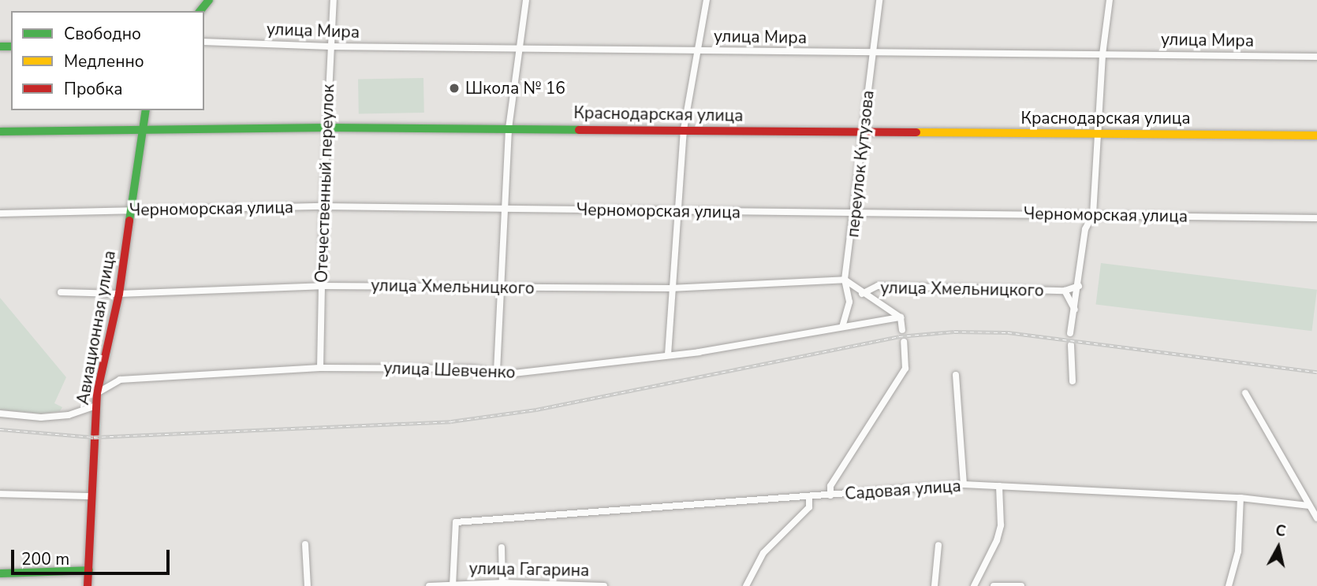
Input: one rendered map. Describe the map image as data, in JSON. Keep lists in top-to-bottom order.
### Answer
{
  "streets": {
    "street": [
      "улица Мира",
      "Краснодарская улица",
      "переулок Кутузова",
      "Отечественный переулок",
      "Черноморская улица",
      "улица Хмельницкого",
      "Авиационная улица",
      "улица Шевченко",
      "Садовая улица",
      "улица Гагарина"
    ]
  },
  "crossings": [
    ["улица Мира", "переулок Кутузова"],
    ["улица Мира", "Отечественный переулок"],
    ["Краснодарская улица", "переулок Кутузова"],
    ["Краснодарская улица", "Отечественный переулок"],
    ["Краснодарская улица", "Авиационная улица"],
    ["переулок Кутузова", "Черноморская улица"],
    ["переулок Кутузова", "улица Хмельницкого"],
    ["переулок Кутузова", "улица Шевченко"],
    ["Отечественный переулок", "Черноморская улица"],
    ["Отечественный переулок", "улица Хмельницкого"],
    ["Отечественный переулок", "улица Шевченко"],
    ["Черноморская улица", "Авиационная улица"],
    ["улица Хмельницкого", "Авиационная улица"],
    ["Авиационная улица", "улица Шевченко"],
    ["Садовая улица", "улица Гагарина"]
  ],
  "places": ["Школа № 16"],
  "legend": ["Свободно", "Медленно", "Пробка"],
  "scale_bar": "200 m",
  "north": "top"
}
